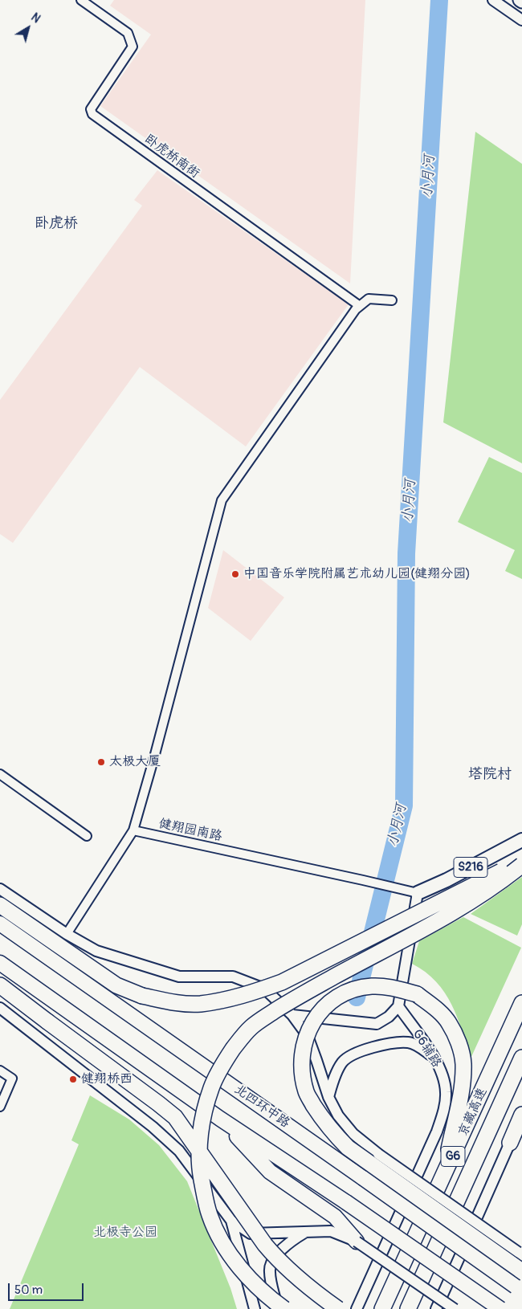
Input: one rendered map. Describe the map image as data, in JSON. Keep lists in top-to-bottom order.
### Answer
{
  "streets": {
    "highway": ["北四环中路", "京藏高速", "G6"],
    "main road": ["S216"],
    "street": ["卧虎桥南街", "健翔园南路", "G6辅路"]
  },
  "crossings": [
    ["健翔园南路", "S216"]
  ],
  "districts": ["卧虎桥", "塔院村"],
  "water": ["小月河"],
  "parks": ["北极寺公园"],
  "places": ["中国音乐学院附属艺术幼儿园(健翔分园)", "太极大厦", "健翔桥西"],
  "scale_bar": "50 m",
  "north": "top right"
}
